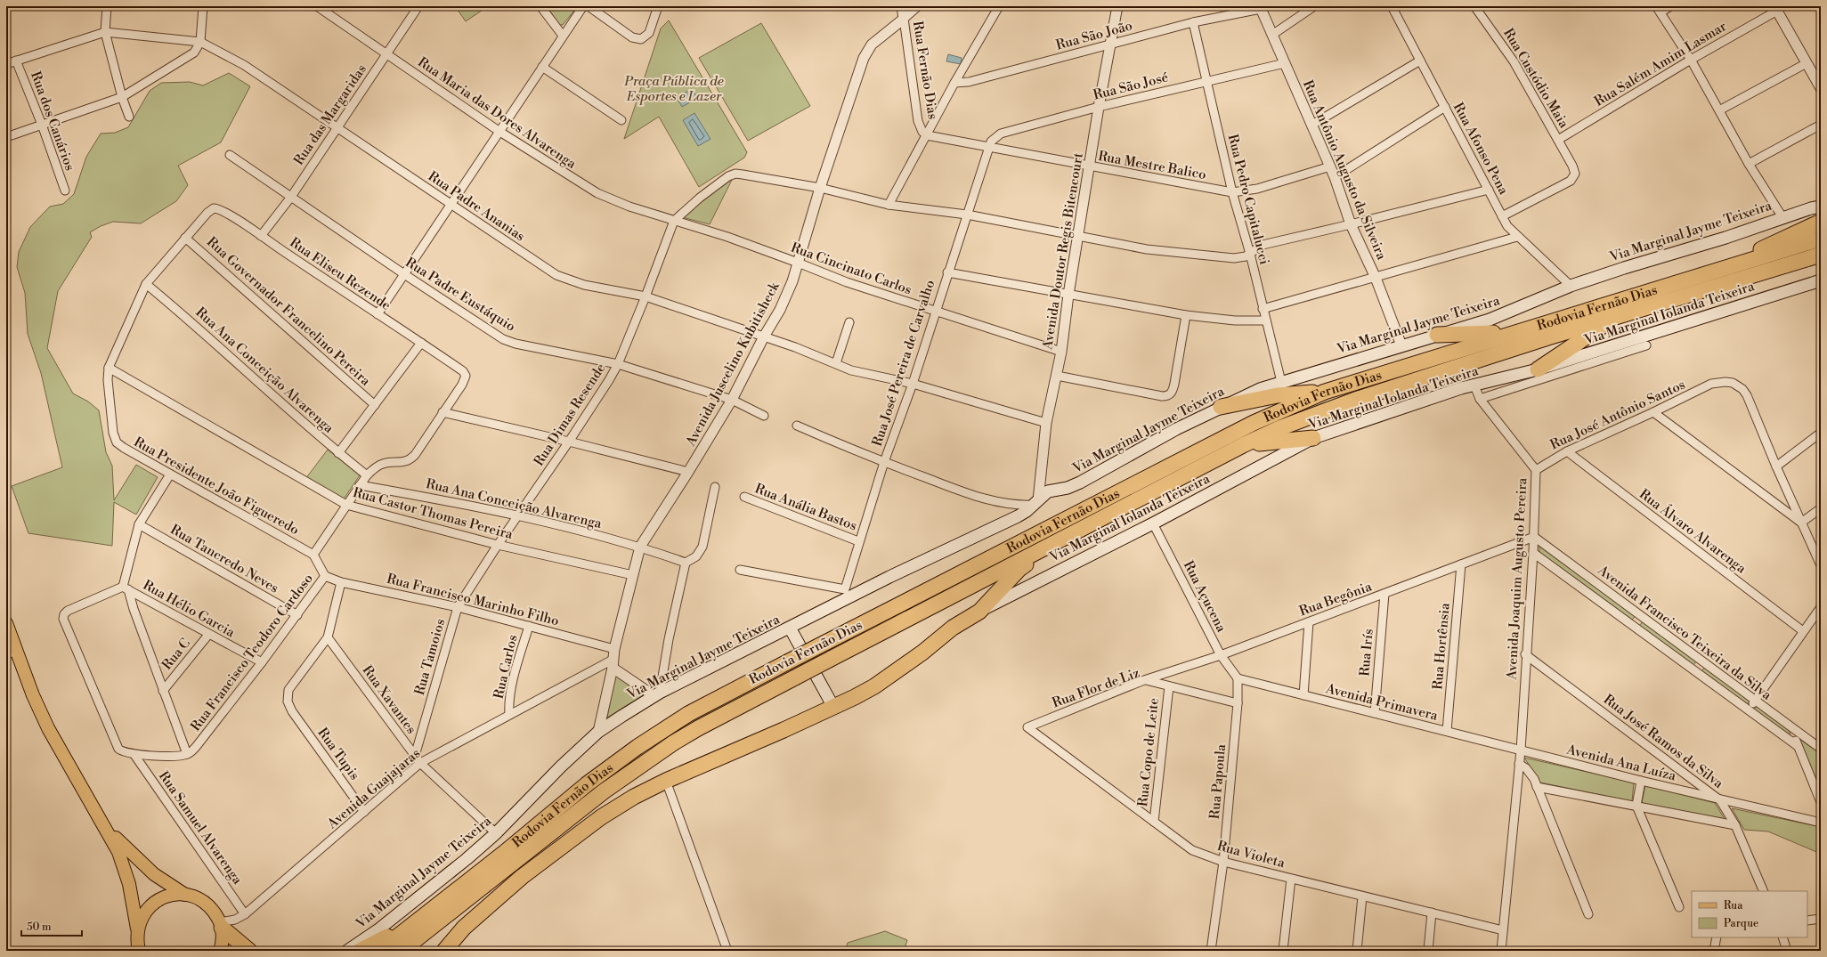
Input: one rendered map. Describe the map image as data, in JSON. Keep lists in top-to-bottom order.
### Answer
{
  "streets": {
    "highway": ["Rodovia Fernão Dias"],
    "main road": ["Via Marginal Jayme Teixeira", "Via Marginal Iolanda Teixeira"],
    "street": [
      "Rua São João",
      "Rua Salém Amim Lasmar",
      "Rua Fernão Dias",
      "Rua Custódio Maia",
      "Rua São José",
      "Rua Maria das Dores Alvarenga",
      "Rua das Margaridas",
      "Rua dos Canários",
      "Rua Afonso Pena",
      "Rua Mestre Balico",
      "Rua Antônio Augusto da Silveira",
      "Rua Pedro Capitalucci",
      "Rua Padre Ananias",
      "Avenida Doutor Regis Bitencourt",
      "Rua Cincinato Carlos",
      "Rua Eliseu Rezende",
      "Rua Padre Eustáquio",
      "Rua Governador Francelino Pereira",
      "Rua José Pereira de Carvalho",
      "Avenida Juscelino Kubitisheck",
      "Rua Ana Conceição Alvarenga",
      "Rua Dimas Resende",
      "Rua José Antônio Santos",
      "Rua Presidente João Figueredo",
      "Rua Anália Bastos",
      "Rua Castor Thomas Pereira",
      "Rua Álvaro Alvarenga",
      "Rua Tancredo Neves",
      "Avenida Joaquim Augusto Pereira",
      "Rua Açucena",
      "Rua Begônia",
      "Rua Francisco Marinho Filho",
      "Rua Hélio Garcia",
      "Avenida Francisco Teixeira da Silva",
      "Rua Hortênsia",
      "Rua Francisco Teodoro Cardoso",
      "Rua Irís",
      "Rua C",
      "Rua Tamoios",
      "Rua Carlos",
      "Rua Flor de Liz",
      "Rua Xavantes",
      "Avenida Primavera",
      "Rua José Ramos da Silva",
      "Rua Copo de Leite",
      "Rua Tupis",
      "Avenida Ana Luíza",
      "Rua Papoula",
      "Avenida Guajajaras",
      "Rua Samuel Alvarenga",
      "Rua Violeta"
    ]
  },
  "crossings": [
    ["Rua São João", "Rua Antônio Augusto da Silveira"],
    ["Rua São João", "Rua Pedro Capitalucci"],
    ["Rua São João", "Avenida Doutor Regis Bitencourt"],
    ["Rua Salém Amim Lasmar", "Rua Custódio Maia"],
    ["Rua Fernão Dias", "Rua Mestre Balico"],
    ["Rua Fernão Dias", "Avenida Juscelino Kubitisheck"],
    ["Rua Custódio Maia", "Rua Afonso Pena"],
    ["Rua São José", "Rua Mestre Balico"],
    ["Rua São José", "Rua Antônio Augusto da Silveira"],
    ["Rua São José", "Rua Pedro Capitalucci"],
    ["Rua São José", "Avenida Doutor Regis Bitencourt"],
    ["Rua São José", "Rua José Pereira de Carvalho"],
    ["Rua Maria das Dores Alvarenga", "Rua das Margaridas"],
    ["Rua Maria das Dores Alvarenga", "Rua Cincinato Carlos"],
    ["Rua Maria das Dores Alvarenga", "Rua Dimas Resende"],
    ["Rua das Margaridas", "Rua Padre Ananias"],
    ["Rua das Margaridas", "Rua Eliseu Rezende"],
    ["Rua das Margaridas", "Rua Padre Eustáquio"],
    ["Rua Afonso Pena", "Via Marginal Jayme Teixeira"],
    ["Rua Mestre Balico", "Rua Antônio Augusto da Silveira"],
    ["Rua Mestre Balico", "Rua Pedro Capitalucci"],
    ["Rua Mestre Balico", "Avenida Doutor Regis Bitencourt"],
    ["Rua Mestre Balico", "Rua José Pereira de Carvalho"],
    ["Rua Antônio Augusto da Silveira", "Via Marginal Jayme Teixeira"],
    ["Rua Pedro Capitalucci", "Via Marginal Jayme Teixeira"],
    ["Rua Padre Ananias", "Avenida Doutor Regis Bitencourt"],
    ["Rua Padre Ananias", "Rua José Pereira de Carvalho"],
    ["Rua Padre Ananias", "Avenida Juscelino Kubitisheck"],
    ["Rua Padre Ananias", "Rua Dimas Resende"],
    ["Via Marginal Jayme Teixeira", "Avenida Doutor Regis Bitencourt"],
    ["Via Marginal Jayme Teixeira", "Avenida Juscelino Kubitisheck"],
    ["Via Marginal Jayme Teixeira", "Rua Xavantes"],
    ["Avenida Doutor Regis Bitencourt", "Rua Cincinato Carlos"],
    ["Rua Cincinato Carlos", "Rua José Pereira de Carvalho"],
    ["Rua Cincinato Carlos", "Avenida Juscelino Kubitisheck"],
    ["Rua Cincinato Carlos", "Rua Dimas Resende"],
    ["Rua Eliseu Rezende", "Rua Governador Francelino Pereira"],
    ["Rua Eliseu Rezende", "Rua Francisco Teodoro Cardoso"],
    ["Rua Padre Eustáquio", "Avenida Juscelino Kubitisheck"],
    ["Rua Padre Eustáquio", "Rua Dimas Resende"],
    ["Via Marginal Iolanda Teixeira", "Avenida Joaquim Augusto Pereira"],
    ["Via Marginal Iolanda Teixeira", "Rua Açucena"],
    ["Rua José Pereira de Carvalho", "Rua Anália Bastos"],
    ["Avenida Juscelino Kubitisheck", "Rua Ana Conceição Alvarenga"],
    ["Avenida Juscelino Kubitisheck", "Rua Castor Thomas Pereira"],
    ["Avenida Juscelino Kubitisheck", "Rua Francisco Marinho Filho"],
    ["Avenida Juscelino Kubitisheck", "Avenida Guajajaras"],
    ["Rua Ana Conceição Alvarenga", "Rua Dimas Resende"],
    ["Rua Ana Conceição Alvarenga", "Rua Francisco Teodoro Cardoso"],
    ["Rua Dimas Resende", "Rua Castor Thomas Pereira"],
    ["Rua Dimas Resende", "Rua Francisco Marinho Filho"],
    ["Rua Dimas Resende", "Rua Tamoios"],
    ["Rua José Antônio Santos", "Rua Álvaro Alvarenga"],
    ["Rua José Antônio Santos", "Avenida Joaquim Augusto Pereira"],
    ["Rua Presidente João Figueredo", "Rua Castor Thomas Pereira"],
    ["Rua Presidente João Figueredo", "Rua Francisco Teodoro Cardoso"],
    ["Rua Castor Thomas Pereira", "Rua Francisco Teodoro Cardoso"],
    ["Rua Tancredo Neves", "Rua Francisco Teodoro Cardoso"],
    ["Avenida Joaquim Augusto Pereira", "Rua Begônia"],
    ["Avenida Joaquim Augusto Pereira", "Avenida Francisco Teixeira da Silva"],
    ["Avenida Joaquim Augusto Pereira", "Avenida Primavera"],
    ["Avenida Joaquim Augusto Pereira", "Rua José Ramos da Silva"],
    ["Avenida Joaquim Augusto Pereira", "Avenida Ana Luíza"],
    ["Avenida Joaquim Augusto Pereira", "Rua Violeta"],
    ["Rua Açucena", "Rua Begônia"],
    ["Rua Açucena", "Avenida Primavera"],
    ["Rua Açucena", "Rua Papoula"],
    ["Rua Begônia", "Avenida Francisco Teixeira da Silva"],
    ["Rua Begônia", "Rua Hortênsia"],
    ["Rua Begônia", "Rua Irís"],
    ["Rua Begônia", "Rua Flor de Liz"],
    ["Rua Francisco Marinho Filho", "Rua Francisco Teodoro Cardoso"],
    ["Rua Francisco Marinho Filho", "Rua Tamoios"],
    ["Rua Francisco Marinho Filho", "Rua Carlos"],
    ["Rua Hélio Garcia", "Rua Francisco Teodoro Cardoso"],
    ["Rua Hélio Garcia", "Rua C"],
    ["Rua Hortênsia", "Avenida Primavera"],
    ["Rua Irís", "Avenida Primavera"],
    ["Rua Tamoios", "Rua Xavantes"],
    ["Rua Carlos", "Avenida Guajajaras"],
    ["Rua Flor de Liz", "Rua Copo de Leite"],
    ["Rua Flor de Liz", "Rua Papoula"],
    ["Rua Flor de Liz", "Rua Violeta"],
    ["Rua Xavantes", "Rua Tupis"],
    ["Rua Xavantes", "Avenida Guajajaras"],
    ["Avenida Primavera", "Avenida Ana Luíza"],
    ["Avenida Primavera", "Rua Papoula"],
    ["Rua José Ramos da Silva", "Avenida Ana Luíza"],
    ["Rua Copo de Leite", "Rua Violeta"],
    ["Rua Tupis", "Avenida Guajajaras"],
    ["Rua Papoula", "Rua Violeta"],
    ["Avenida Guajajaras", "Rua Samuel Alvarenga"]
  ],
  "parks": ["Praça Pública de Esportes e Lazer"],
  "legend": ["Rua", "Parque"],
  "scale_bar": "50 m"
}
